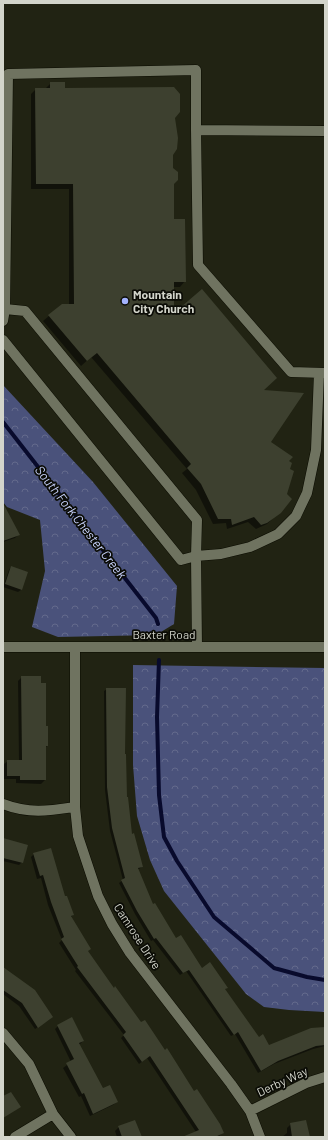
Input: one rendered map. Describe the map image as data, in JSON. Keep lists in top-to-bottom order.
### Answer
{
  "streets": {
    "street": ["Baxter Road", "Camrose Drive", "Derby Way"]
  },
  "crossings": [
    ["Baxter Road", "Camrose Drive"],
    ["Camrose Drive", "Derby Way"]
  ],
  "water": ["South Fork Chester Creek"],
  "places": ["Mountain City Church"]
}
